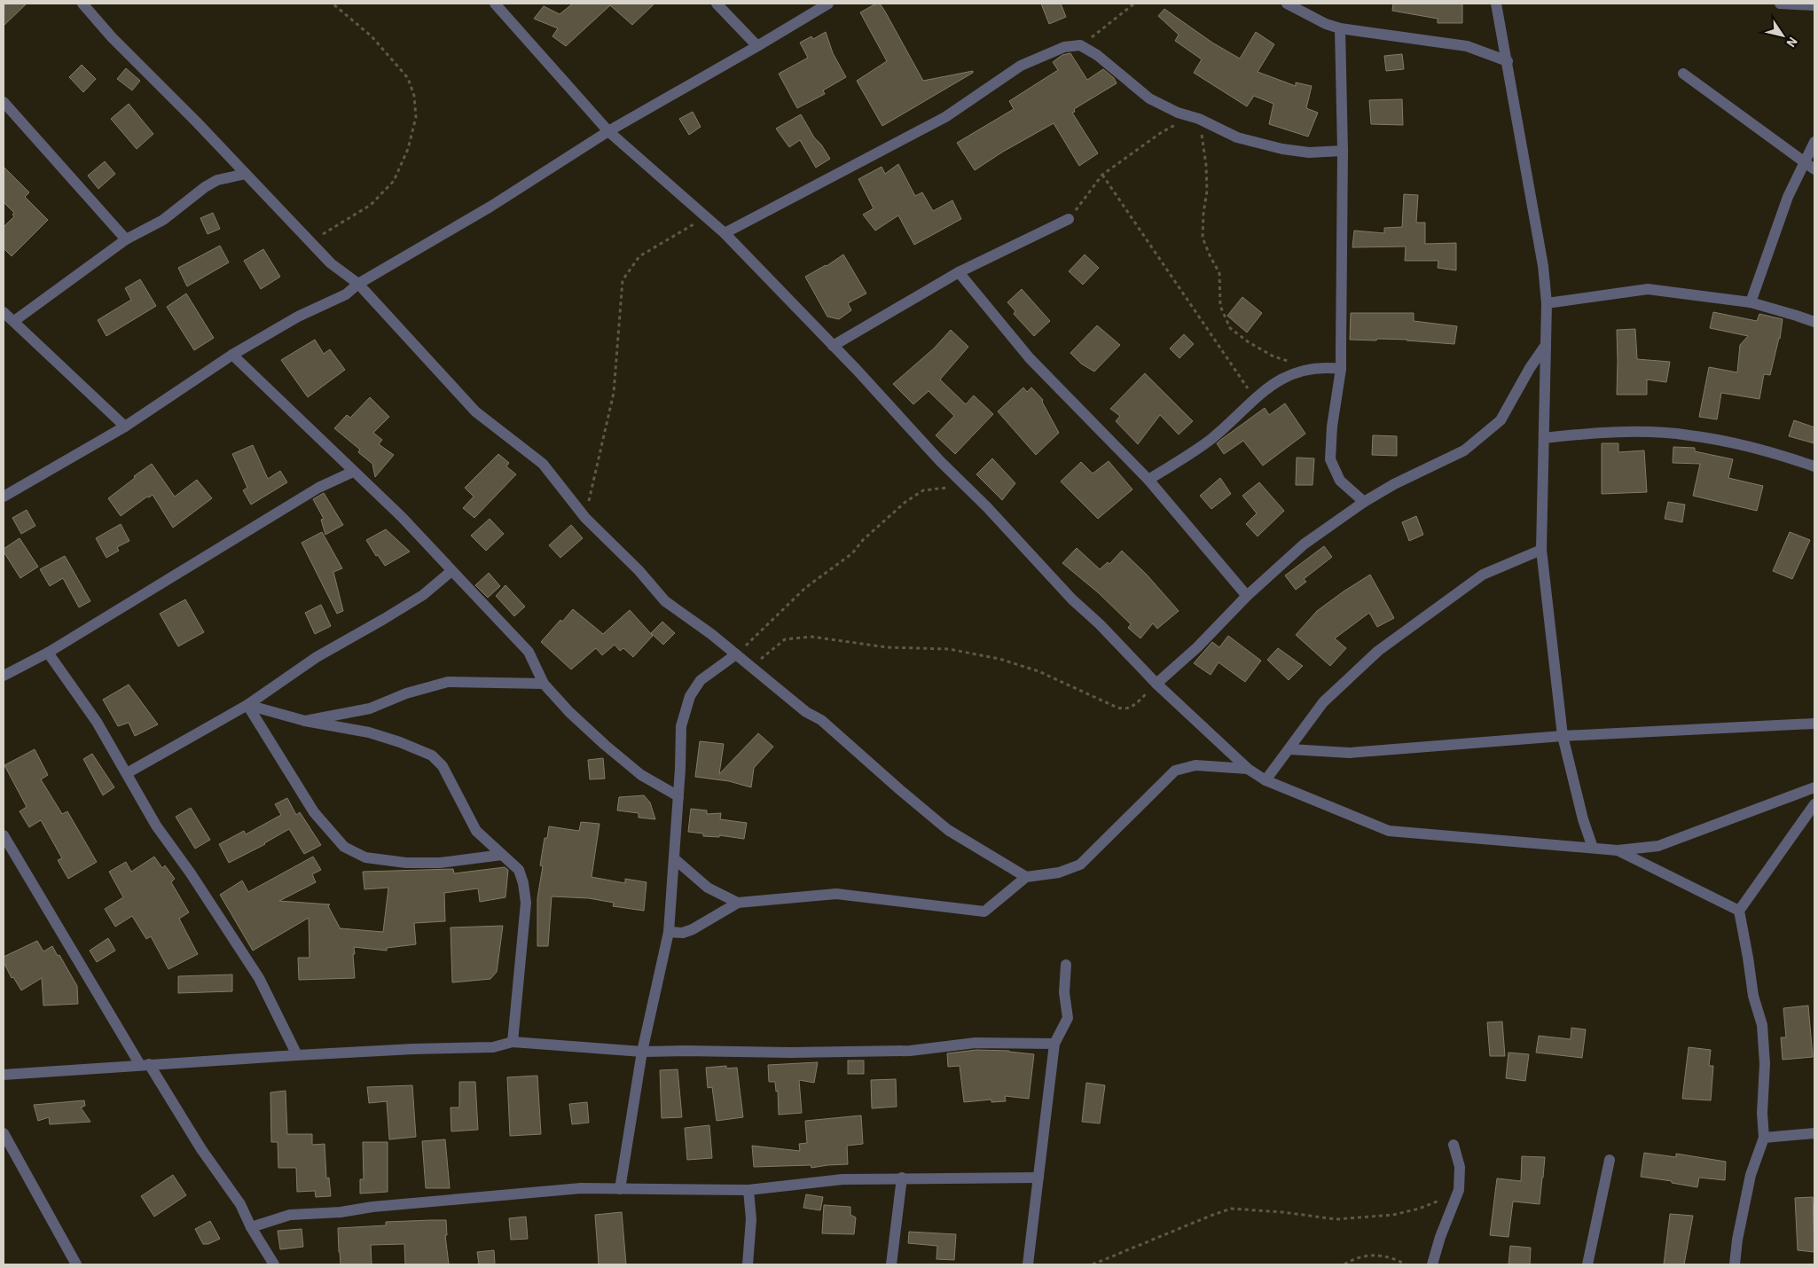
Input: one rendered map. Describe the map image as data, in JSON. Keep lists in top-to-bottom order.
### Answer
{
  "north": "bottom right"
}
